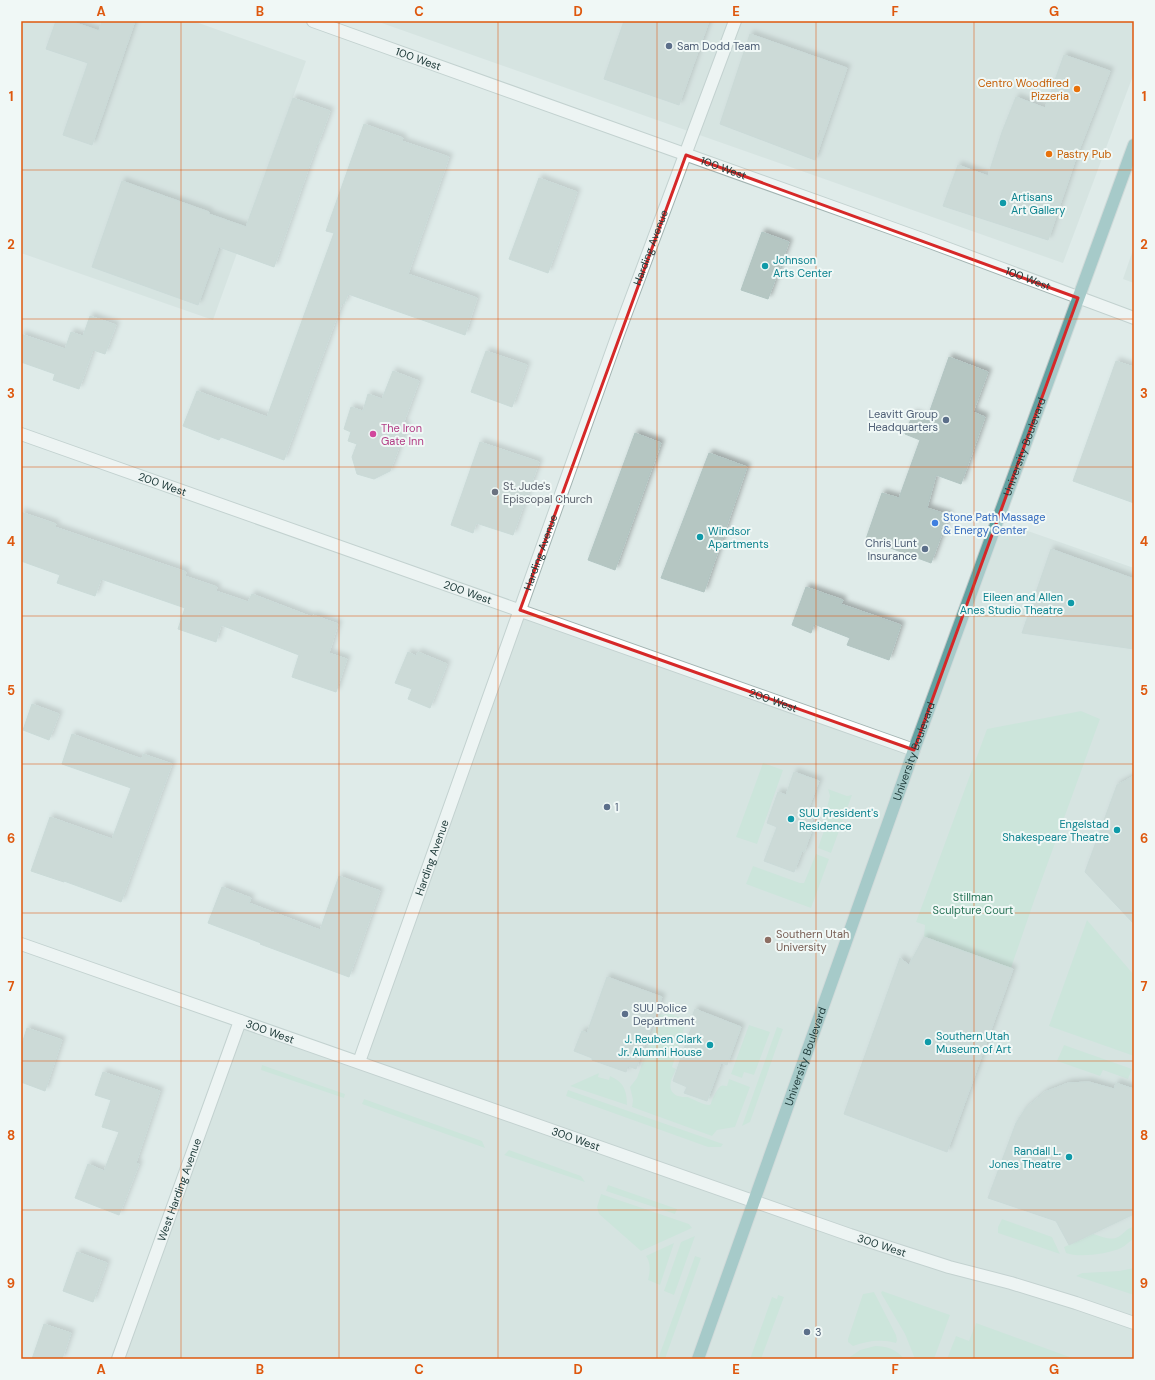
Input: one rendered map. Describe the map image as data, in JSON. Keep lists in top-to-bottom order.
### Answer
{
  "streets": {
    "main road": ["University Boulevard"],
    "street": [
      "100 West",
      "Harding Avenue",
      "200 West",
      "300 West",
      "West Harding Avenue"
    ]
  },
  "crossings": [
    ["100 West", "Harding Avenue"],
    ["100 West", "University Boulevard"],
    ["Harding Avenue", "200 West"],
    ["Harding Avenue", "300 West"],
    ["University Boulevard", "200 West"],
    ["University Boulevard", "300 West"],
    ["300 West", "West Harding Avenue"]
  ],
  "parks": ["Stillman Sculpture Court"],
  "places": [
    "Sam Dodd Team",
    "Centro Woodfired Pizzeria",
    "Pastry Pub",
    "Artisans Art Gallery",
    "Johnson Arts Center",
    "Leavitt Group Headquarters",
    "The Iron Gate Inn",
    "St. Jude's Episcopal Church",
    "Stone Path Massage & Energy Center",
    "Windsor Apartments",
    "Chris Lunt Insurance",
    "Eileen and Allen Anes Studio Theatre",
    "1",
    "SUU President's Residence",
    "Engelstad Shakespeare Theatre",
    "Southern Utah University",
    "SUU Police Department",
    "Southern Utah Museum of Art",
    "J. Reuben Clark Jr. Alumni House",
    "Randall L. Jones Theatre",
    "3"
  ],
  "grid": {
    "columns": [
      "A",
      "B",
      "C",
      "D",
      "E",
      "F",
      "G"
    ],
    "rows": [
      "1",
      "2",
      "3",
      "4",
      "5",
      "6",
      "7",
      "8",
      "9"
    ]
  }
}
